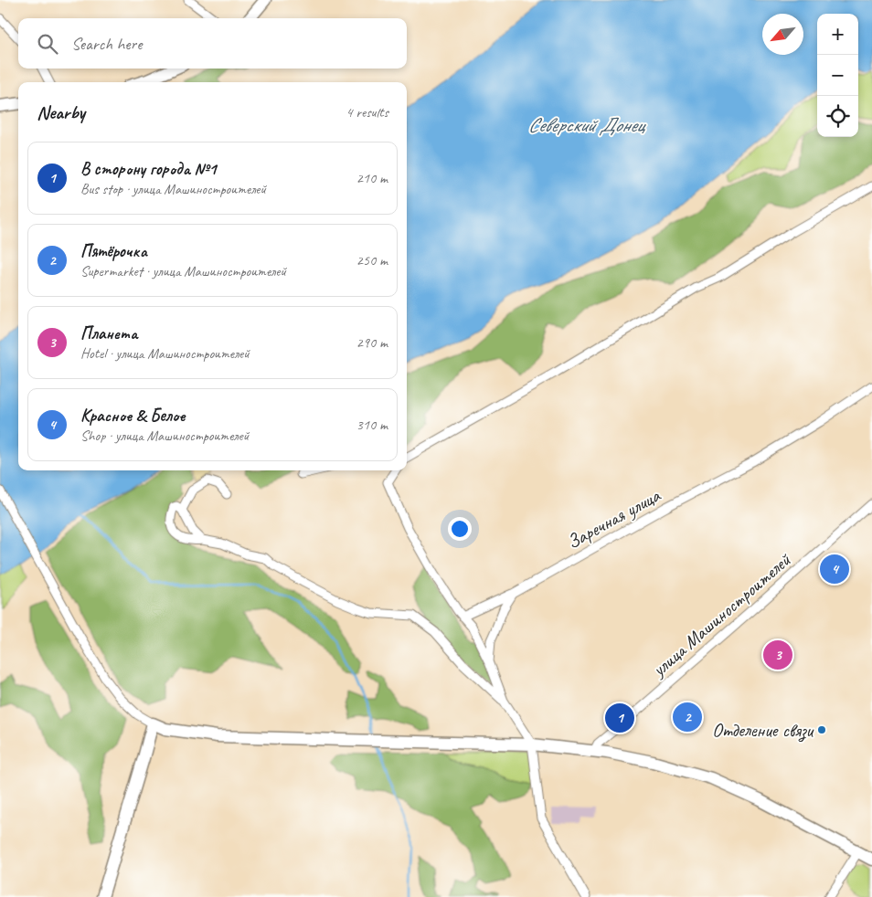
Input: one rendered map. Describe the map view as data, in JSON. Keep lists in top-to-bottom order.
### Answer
{
  "streets": {
    "street": ["Заречная улица", "улица Машиностроителей"]
  },
  "water": ["Северский Донец"],
  "places": ["Отделение связи"],
  "north": "bottom left",
  "page": {
    "map_buttons": ["+", "−"],
    "search": "Search here",
    "heading": ["Nearby", "4 results"],
    "list": [
      {
        "mark": "1",
        "name": "В сторону города №1",
        "note": "Bus stop · улица Машиностроителей",
        "value": "210 m"
      },
      {
        "mark": "2",
        "name": "Пятёрочка",
        "note": "Supermarket · улица Машиностроителей",
        "value": "250 m"
      },
      {
        "mark": "3",
        "name": "Планета",
        "note": "Hotel · улица Машиностроителей",
        "value": "290 m"
      },
      {
        "mark": "4",
        "name": "Красное & Белое",
        "note": "Shop · улица Машиностроителей",
        "value": "310 m"
      }
    ],
    "pins": [
      "4",
      "3",
      "2",
      "1"
    ]
  }
}
